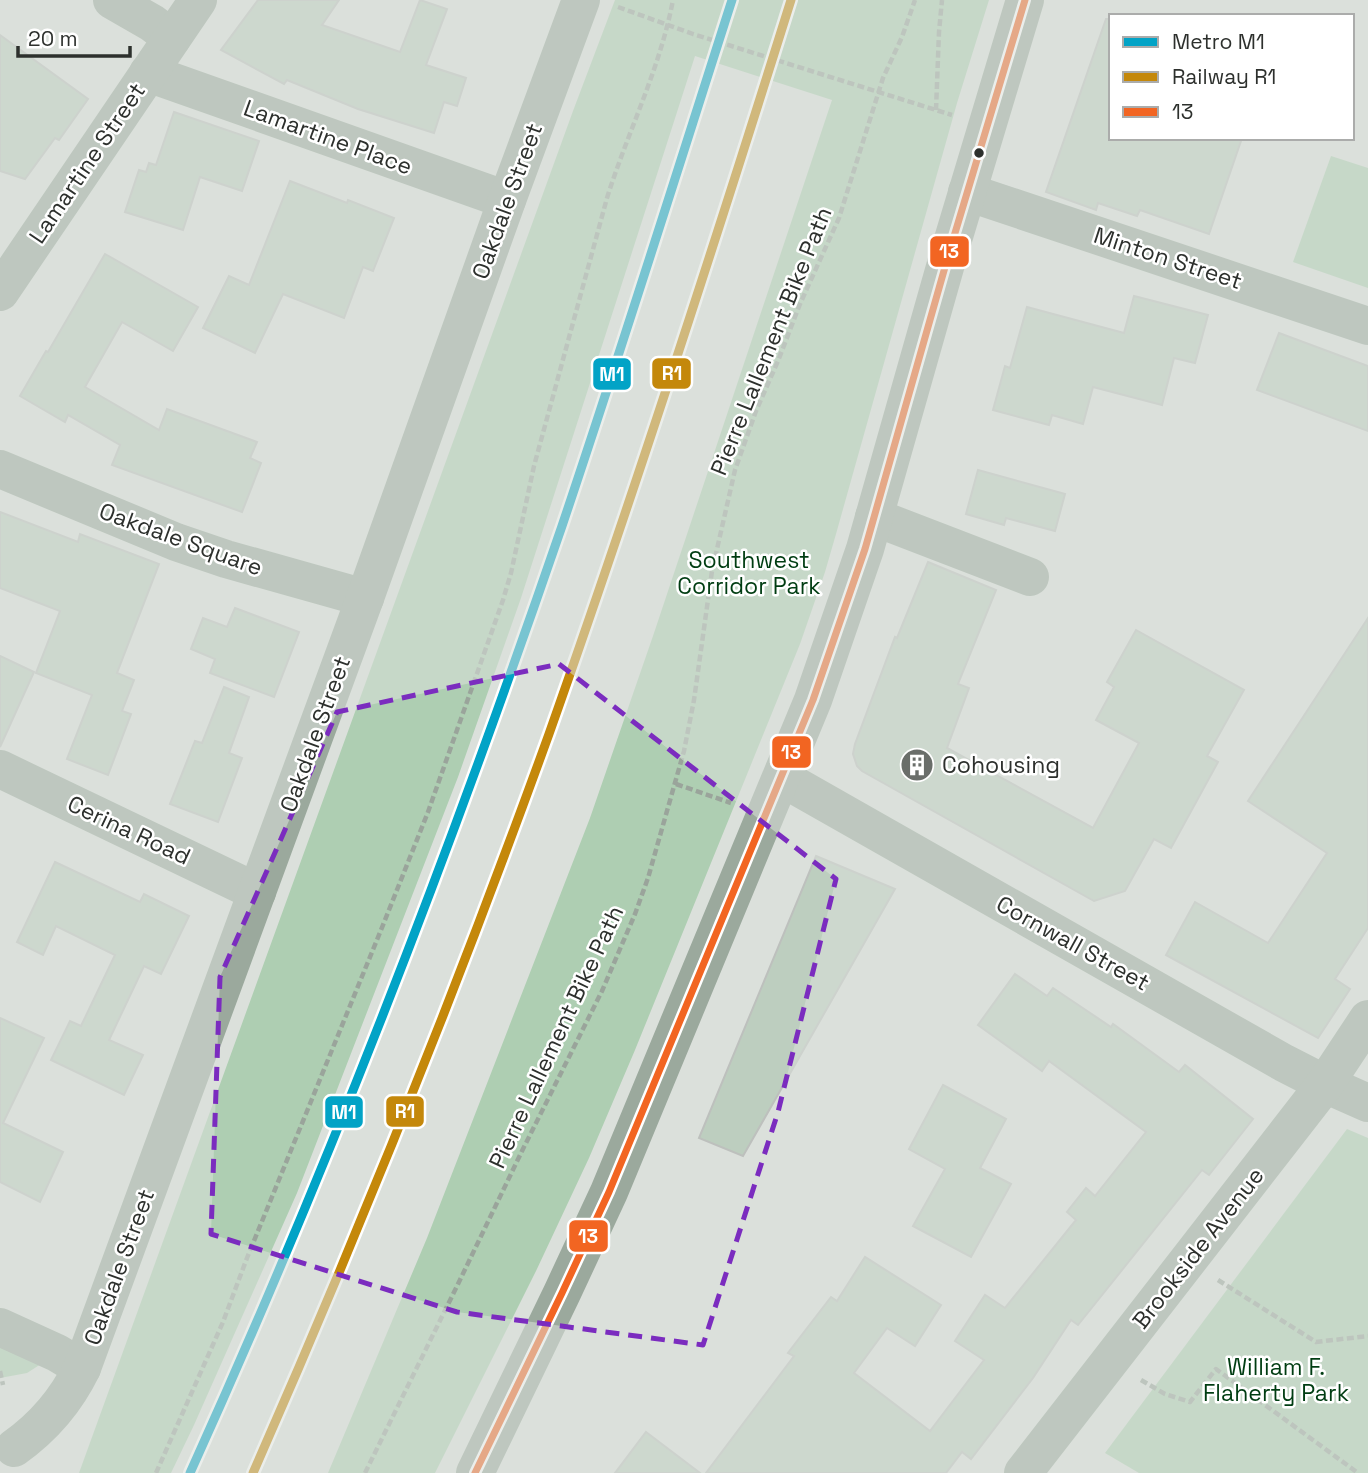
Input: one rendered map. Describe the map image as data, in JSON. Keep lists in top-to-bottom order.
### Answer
{
  "streets": {
    "street": [
      "Lamartine Place",
      "Lamartine Street",
      "Oakdale Street",
      "Minton Street",
      "Oakdale Square",
      "Cerina Road",
      "Cornwall Street",
      "Brookside Avenue"
    ],
    "path": ["Pierre Lallement Bike Path"]
  },
  "crossings": [
    ["Lamartine Place", "Lamartine Street"],
    ["Lamartine Place", "Oakdale Street"],
    ["Oakdale Street", "Oakdale Square"],
    ["Oakdale Street", "Cerina Road"],
    ["Cornwall Street", "Brookside Avenue"]
  ],
  "parks": ["Southwest Corridor Park", "William F. Flaherty Park"],
  "places": {
    "building": ["Cohousing"]
  },
  "lines": ["metro line M1", "rail line R1", "transit line 13"],
  "legend": ["Metro M1", "Railway R1", "13"],
  "scale_bar": "20 m"
}
